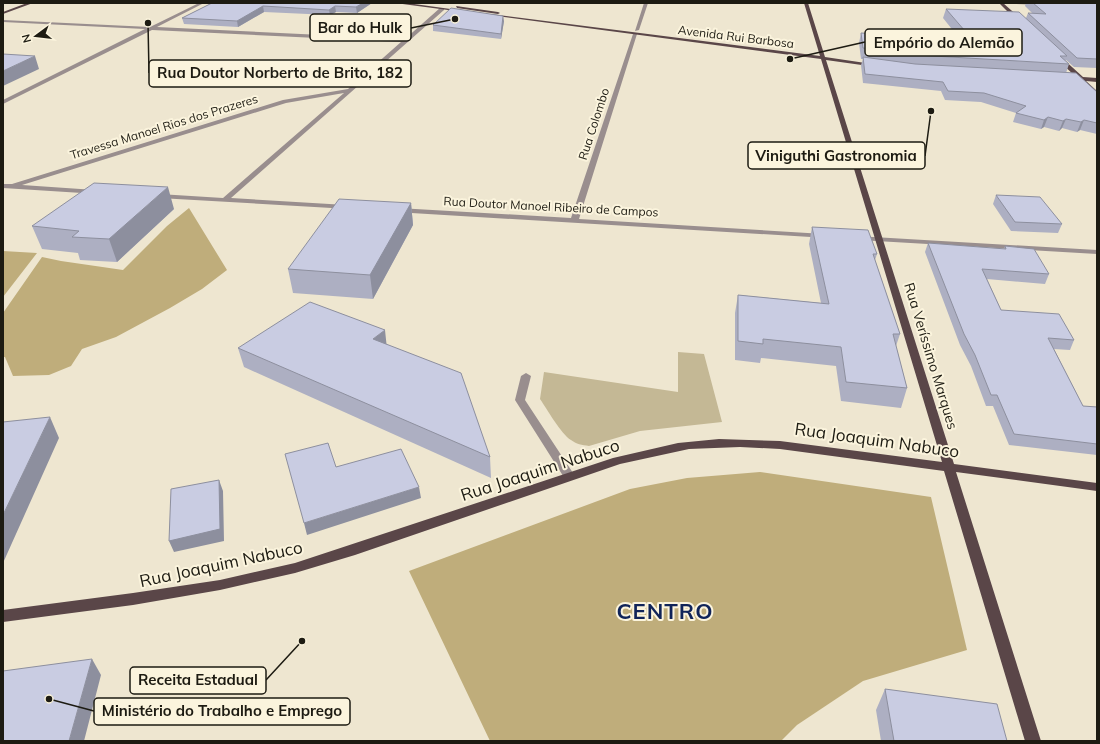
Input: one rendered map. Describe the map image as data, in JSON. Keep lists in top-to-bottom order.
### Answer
{
  "streets": {
    "main road": ["Avenida Rui Barbosa", "Rua Veríssimo Marques", "Rua Joaquim Nabuco"],
    "street": ["Rua Colombo", "Travessa Manoel Rios dos Prazeres", "Rua Doutor Manoel Ribeiro de Campos"]
  },
  "crossings": [
    ["Avenida Rui Barbosa", "Rua Colombo"],
    ["Avenida Rui Barbosa", "Rua Veríssimo Marques"],
    ["Rua Colombo", "Rua Doutor Manoel Ribeiro de Campos"],
    ["Rua Veríssimo Marques", "Rua Joaquim Nabuco"]
  ],
  "districts": ["CENTRO"],
  "places": [
    "Bar do Hulk",
    "Rua Doutor Norberto de Brito, 182",
    "Empório do Alemão",
    "Viniguthi Gastronomia",
    "Receita Estadual",
    "Ministério do Trabalho e Emprego"
  ],
  "north": "left"
}
